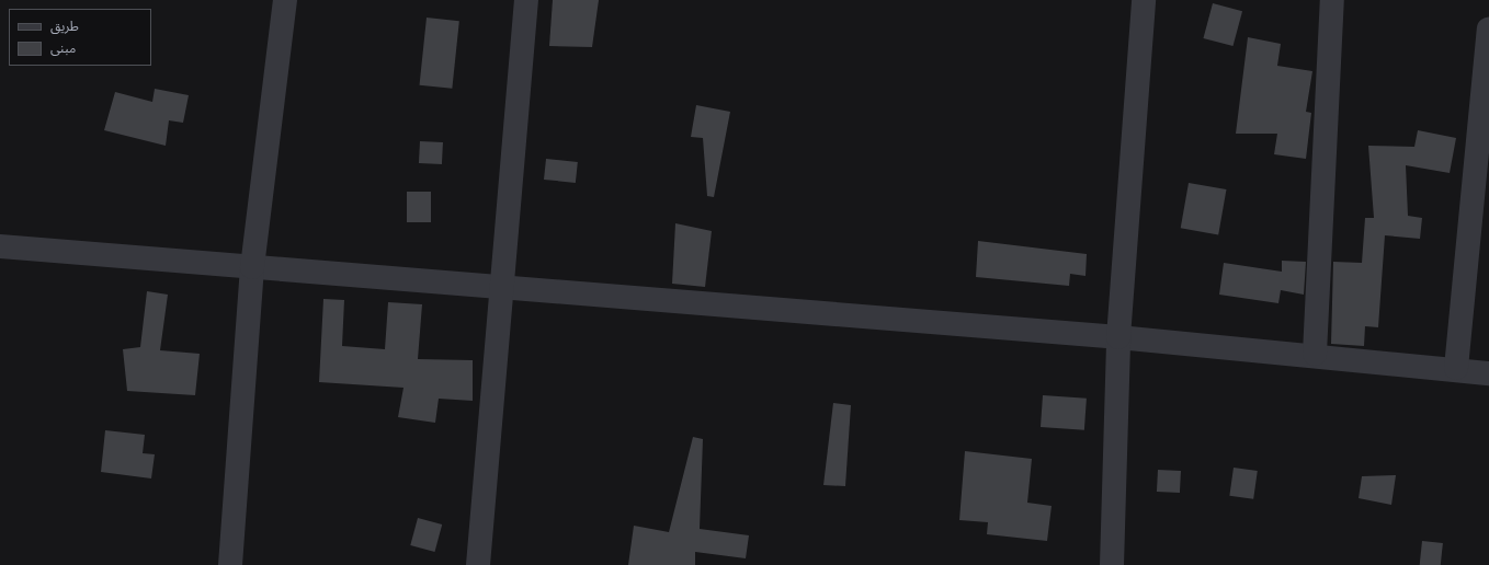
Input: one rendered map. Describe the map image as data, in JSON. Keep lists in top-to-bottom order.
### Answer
{
  "legend": ["طريق", "مبنى"]
}
